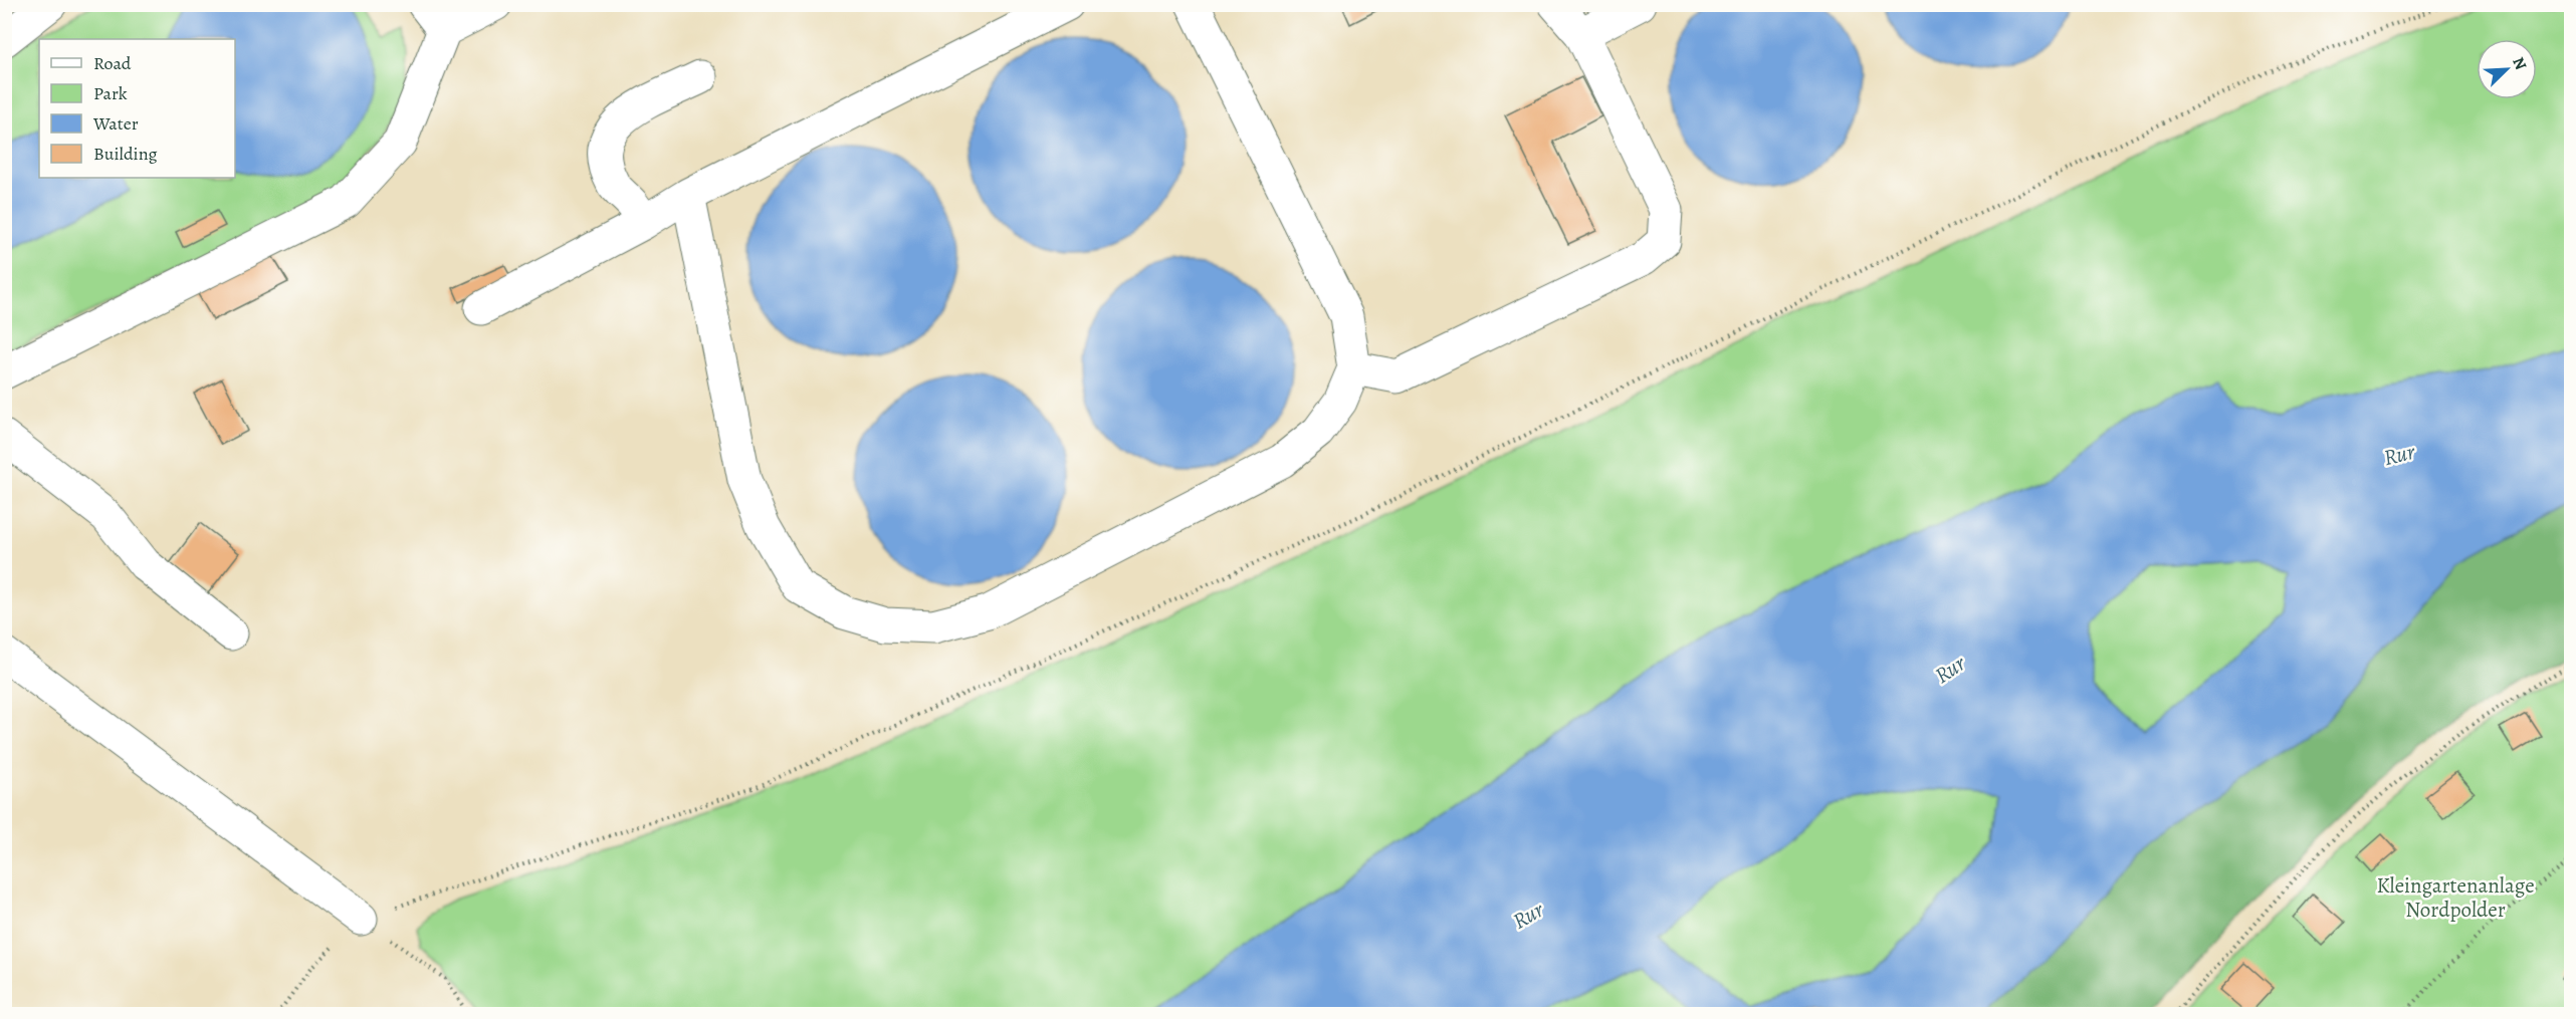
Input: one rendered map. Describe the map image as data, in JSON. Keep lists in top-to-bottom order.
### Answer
{
  "water": ["Rur"],
  "parks": ["Kleingartenanlage Nordpolder"],
  "legend": [
    "Road",
    "Park",
    "Water",
    "Building"
  ],
  "north": "top right"
}
